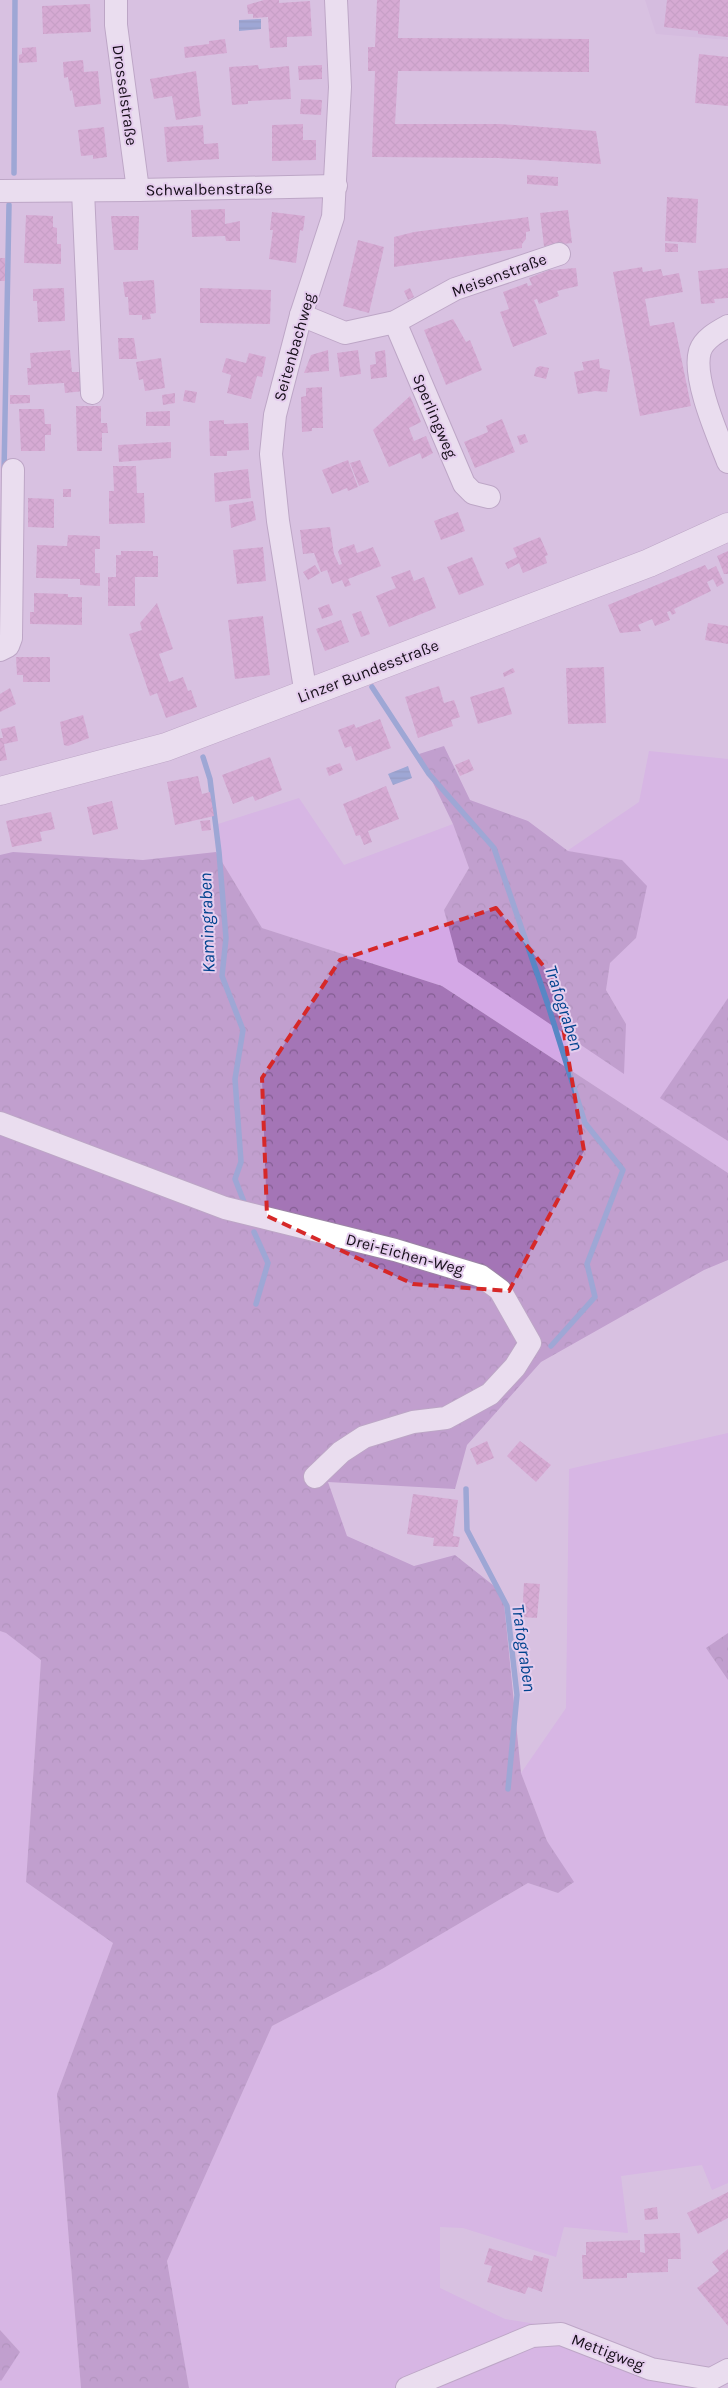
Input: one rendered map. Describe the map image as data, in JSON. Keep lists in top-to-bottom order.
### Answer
{
  "streets": {
    "main road": ["Linzer Bundesstraße"],
    "street": [
      "Drosselstraße",
      "Schwalbenstraße",
      "Meisenstraße",
      "Seitenbachweg",
      "Sperlingweg",
      "Drei-Eichen-Weg",
      "Mettigweg"
    ]
  },
  "crossings": [
    ["Drosselstraße", "Schwalbenstraße"],
    ["Schwalbenstraße", "Seitenbachweg"],
    ["Meisenstraße", "Seitenbachweg"],
    ["Meisenstraße", "Sperlingweg"],
    ["Seitenbachweg", "Linzer Bundesstraße"]
  ],
  "water": ["Kamingraben", "Trafograben"]
}
